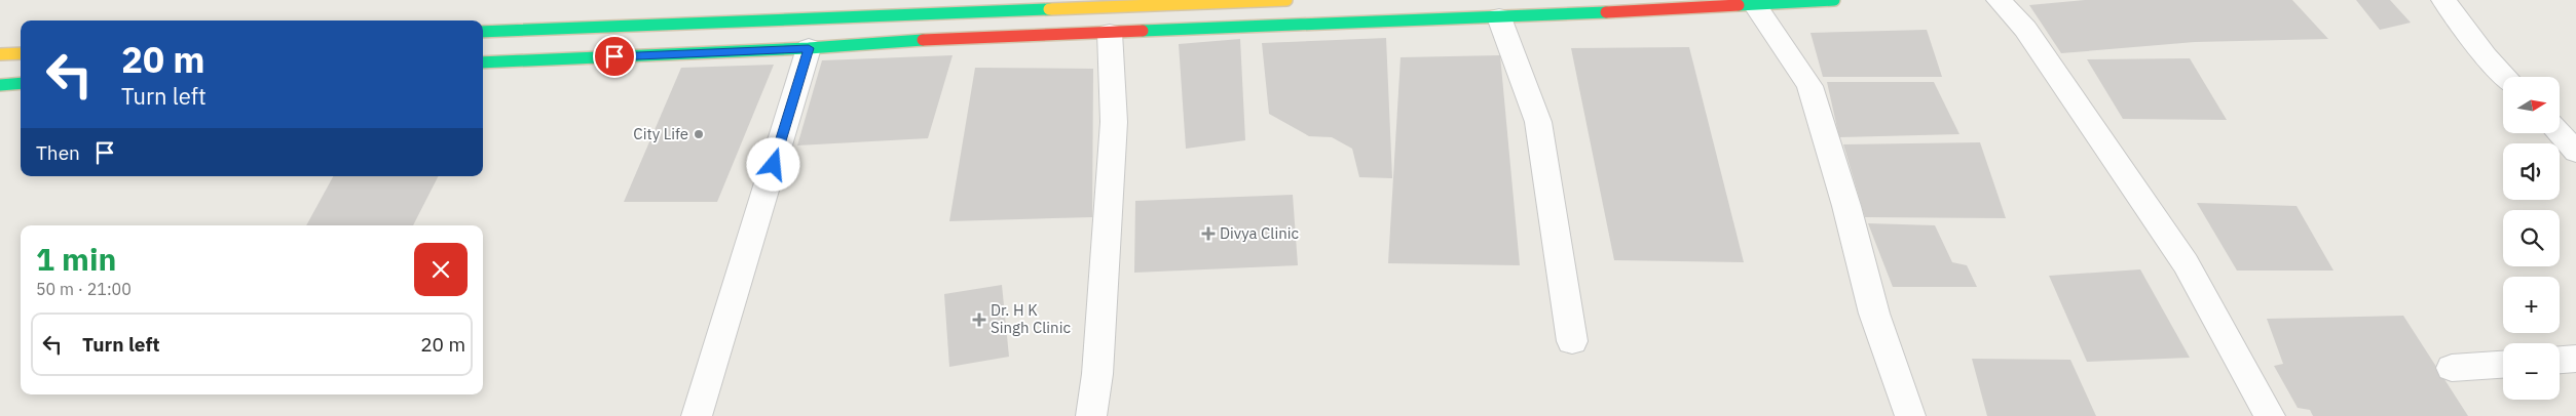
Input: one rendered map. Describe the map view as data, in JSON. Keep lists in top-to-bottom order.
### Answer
{
  "places": {
    "other": ["City Life"],
    "health": ["Divya Clinic", "Dr. H K Singh Clinic"]
  },
  "north": "right",
  "page": {
    "turn": ["20 m", "Turn left"],
    "map_buttons": ["+", "−"],
    "then": "Then",
    "heading": ["1 min", "50 m · 21:00"],
    "list": [
      {
        "name": "Turn left",
        "value": "20 m"
      }
    ]
  }
}
